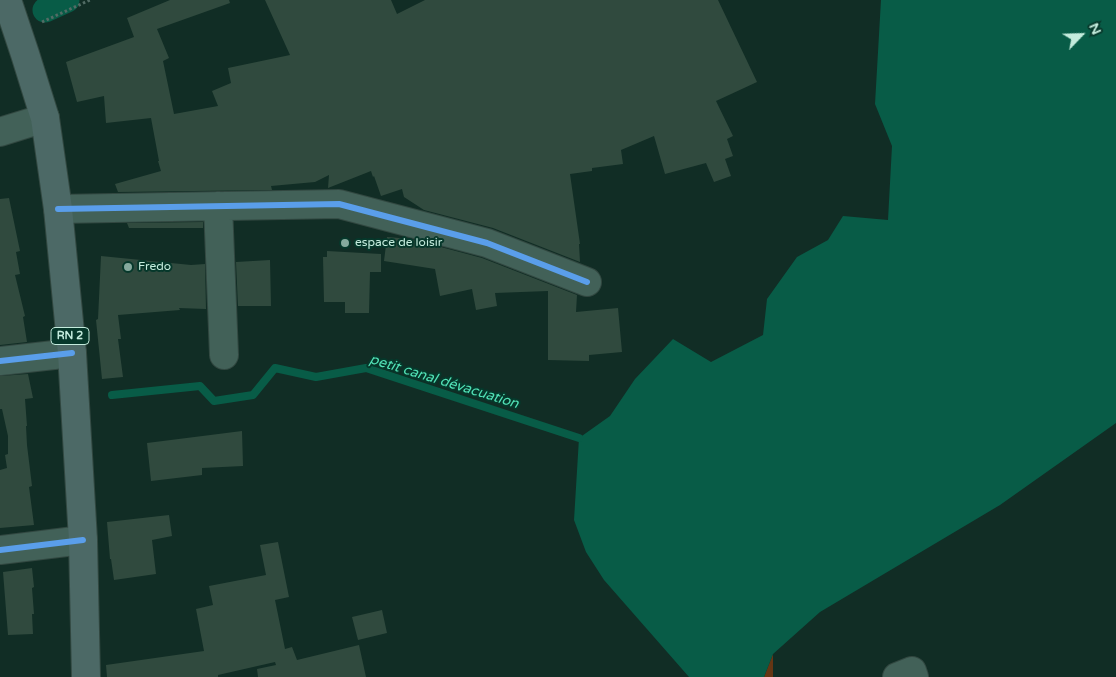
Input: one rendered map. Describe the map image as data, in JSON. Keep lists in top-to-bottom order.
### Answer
{
  "streets": {
    "main road": ["RN 2"]
  },
  "water": ["petit canal dévacuation"],
  "places": ["espace de loisir", "Fredo"],
  "north": "top right"
}
